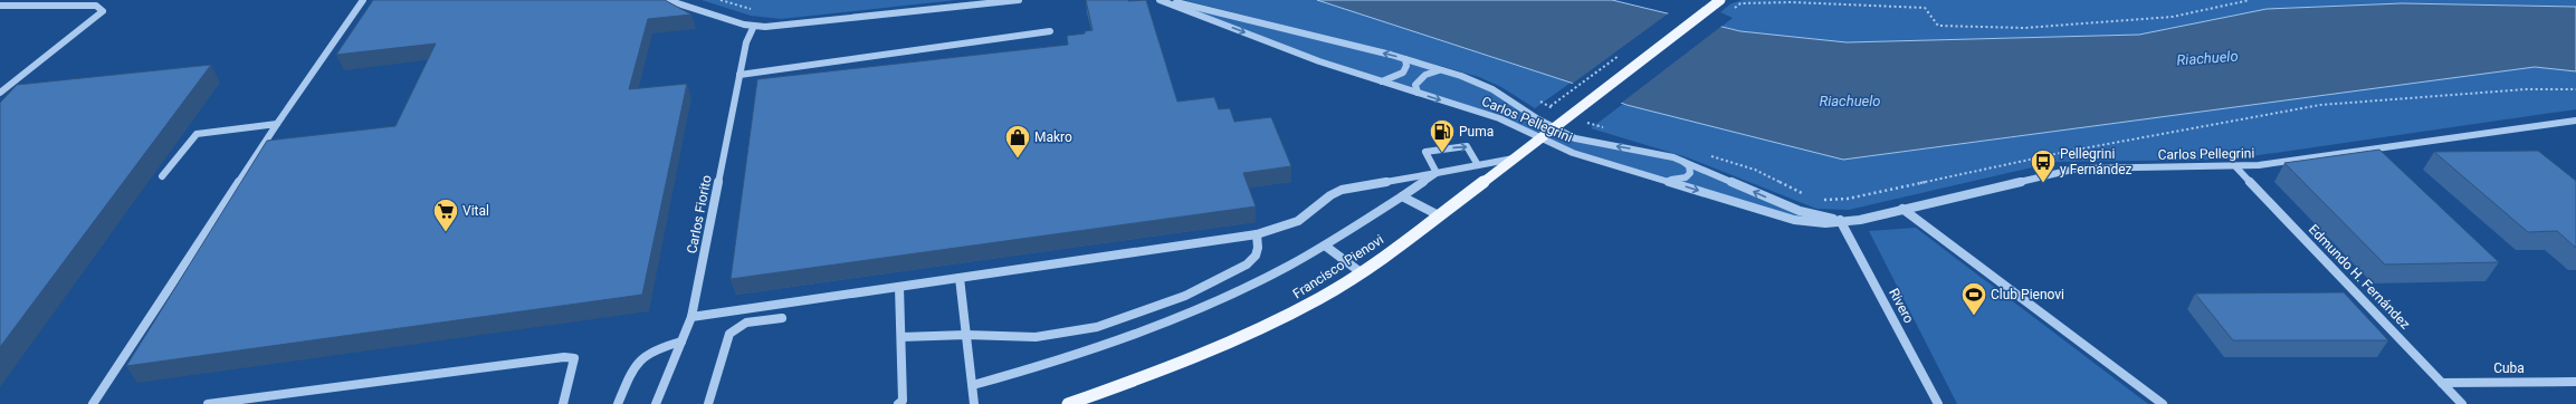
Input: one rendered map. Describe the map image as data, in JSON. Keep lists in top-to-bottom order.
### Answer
{
  "streets": {
    "main road": ["Francisco Pienovi"],
    "street": [
      "Carlos Pellegrini",
      "Carlos Fiorito",
      "Edmundo H. Fernández",
      "Rivero",
      "Cuba"
    ]
  },
  "crossings": [
    ["Carlos Pellegrini", "Francisco Pienovi"],
    ["Carlos Pellegrini", "Edmundo H. Fernández"],
    ["Carlos Pellegrini", "Rivero"],
    ["Edmundo H. Fernández", "Cuba"]
  ],
  "water": ["Riachuelo"],
  "places": {
    "fuel station": ["Puma"],
    "shop": ["Makro"],
    "bus stop": ["Pellegrini y Fernández"],
    "supermarket": ["Vital"],
    "sports": ["Club Pienovi"]
  }
}
